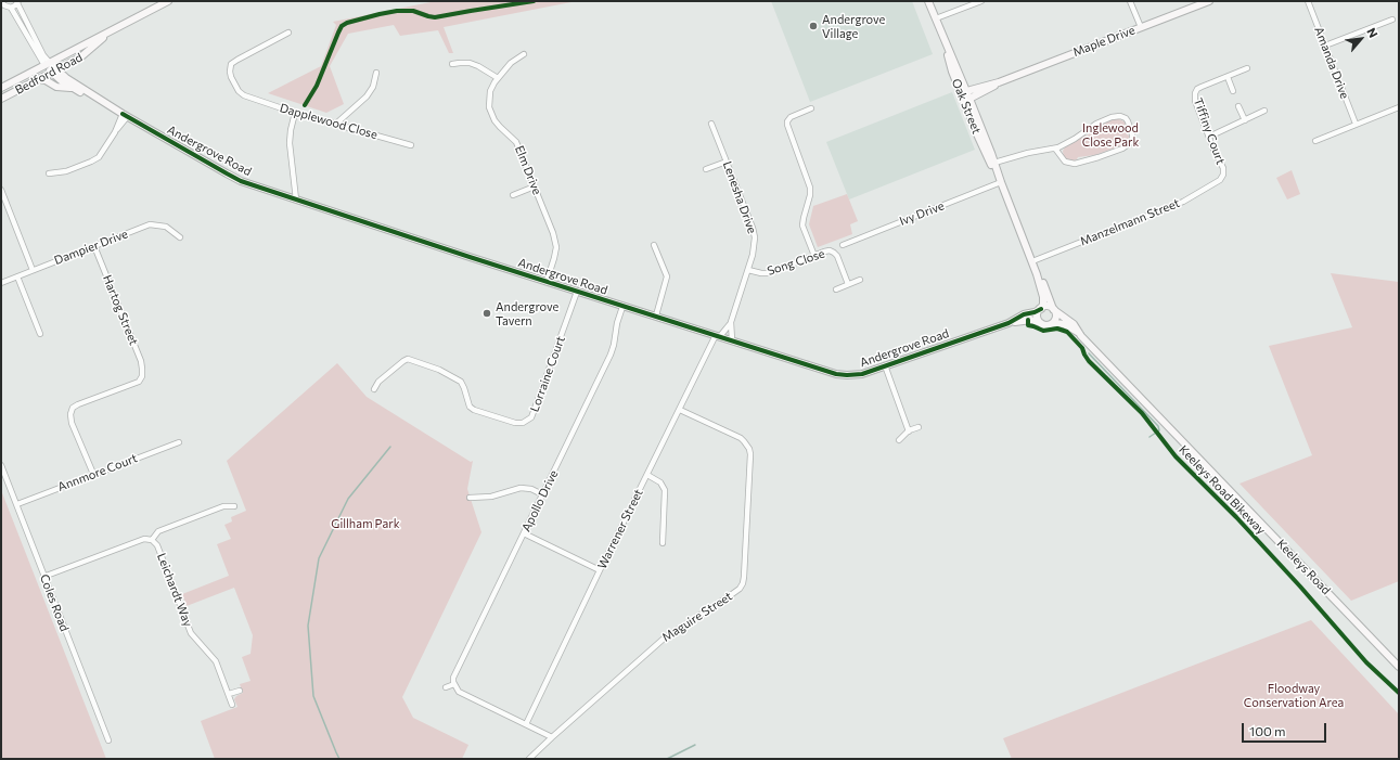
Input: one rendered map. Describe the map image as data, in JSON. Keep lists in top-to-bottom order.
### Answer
{
  "streets": {
    "street": [
      "Maple Drive",
      "Amanda Drive",
      "Bedford Road",
      "Oak Street",
      "Dapplewood Close",
      "Tiffiny Court",
      "Andergrove Road",
      "Elm Drive",
      "Lenesha Drive",
      "Ivy Drive",
      "Manzelmann Street",
      "Dampier Drive",
      "Song Close",
      "Hartog Street",
      "Lorraine Court",
      "Annmore Court",
      "Apollo Drive",
      "Warrener Street",
      "Keeleys Road",
      "Leichardt Way",
      "Coles Road",
      "Maguire Street"
    ],
    "cycle path": ["Keeleys Road Bikeway"]
  },
  "crossings": [
    ["Maple Drive", "Oak Street"],
    ["Bedford Road", "Andergrove Road"],
    ["Oak Street", "Andergrove Road"],
    ["Oak Street", "Ivy Drive"],
    ["Oak Street", "Manzelmann Street"],
    ["Oak Street", "Keeleys Road"],
    ["Tiffiny Court", "Manzelmann Street"],
    ["Andergrove Road", "Elm Drive"],
    ["Andergrove Road", "Lenesha Drive"],
    ["Andergrove Road", "Lorraine Court"],
    ["Andergrove Road", "Apollo Drive"],
    ["Andergrove Road", "Warrener Street"],
    ["Andergrove Road", "Keeleys Road"],
    ["Lenesha Drive", "Song Close"],
    ["Lenesha Drive", "Warrener Street"],
    ["Dampier Drive", "Hartog Street"],
    ["Hartog Street", "Annmore Court"],
    ["Annmore Court", "Coles Road"],
    ["Warrener Street", "Maguire Street"],
    ["Leichardt Way", "Coles Road"]
  ],
  "parks": ["Inglewood Close Park", "Gillham Park", "Floodway Conservation Area"],
  "places": ["Andergrove Village", "Andergrove Tavern"],
  "scale_bar": "100 m",
  "north": "top right"
}
